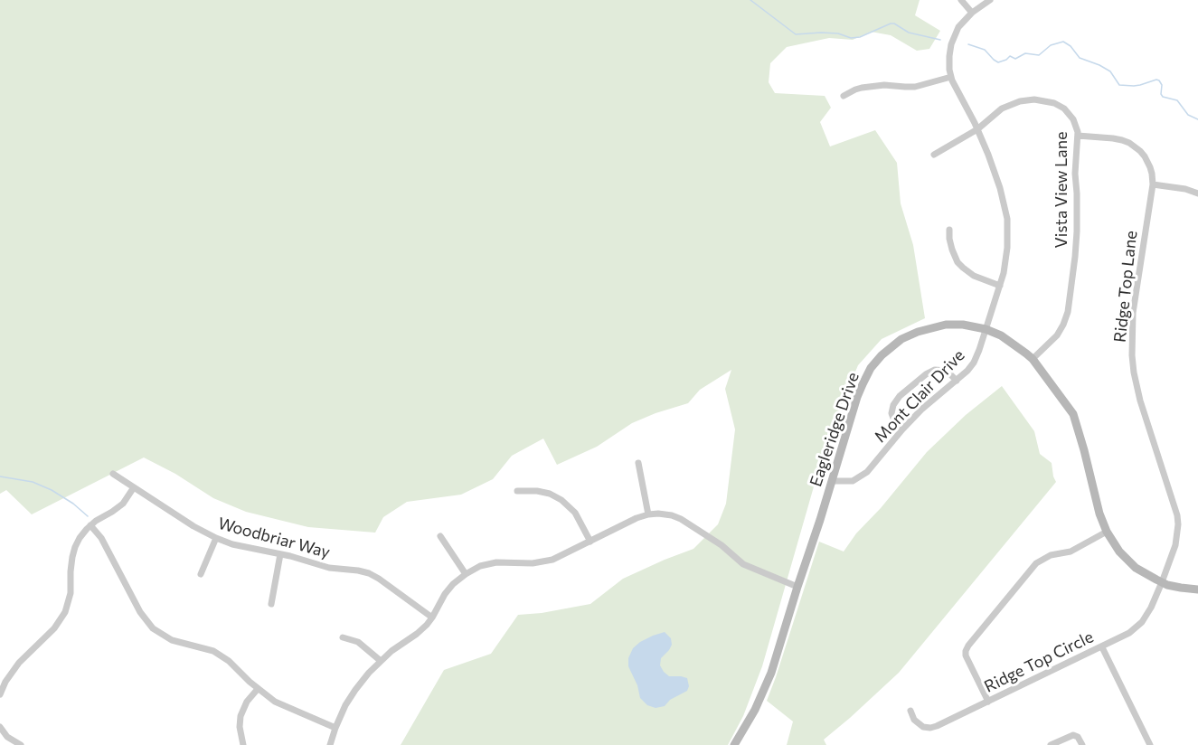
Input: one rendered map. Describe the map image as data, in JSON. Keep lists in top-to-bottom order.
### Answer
{
  "streets": {
    "main road": ["Eagleridge Drive"],
    "street": [
      "Vista View Lane",
      "Ridge Top Lane",
      "Mont Clair Drive",
      "Woodbriar Way",
      "Ridge Top Circle"
    ]
  },
  "crossings": [
    ["Vista View Lane", "Ridge Top Lane"],
    ["Vista View Lane", "Mont Clair Drive"],
    ["Vista View Lane", "Eagleridge Drive"],
    ["Ridge Top Lane", "Eagleridge Drive"],
    ["Ridge Top Lane", "Ridge Top Circle"],
    ["Mont Clair Drive", "Eagleridge Drive"],
    ["Eagleridge Drive", "Ridge Top Circle"]
  ]
}
